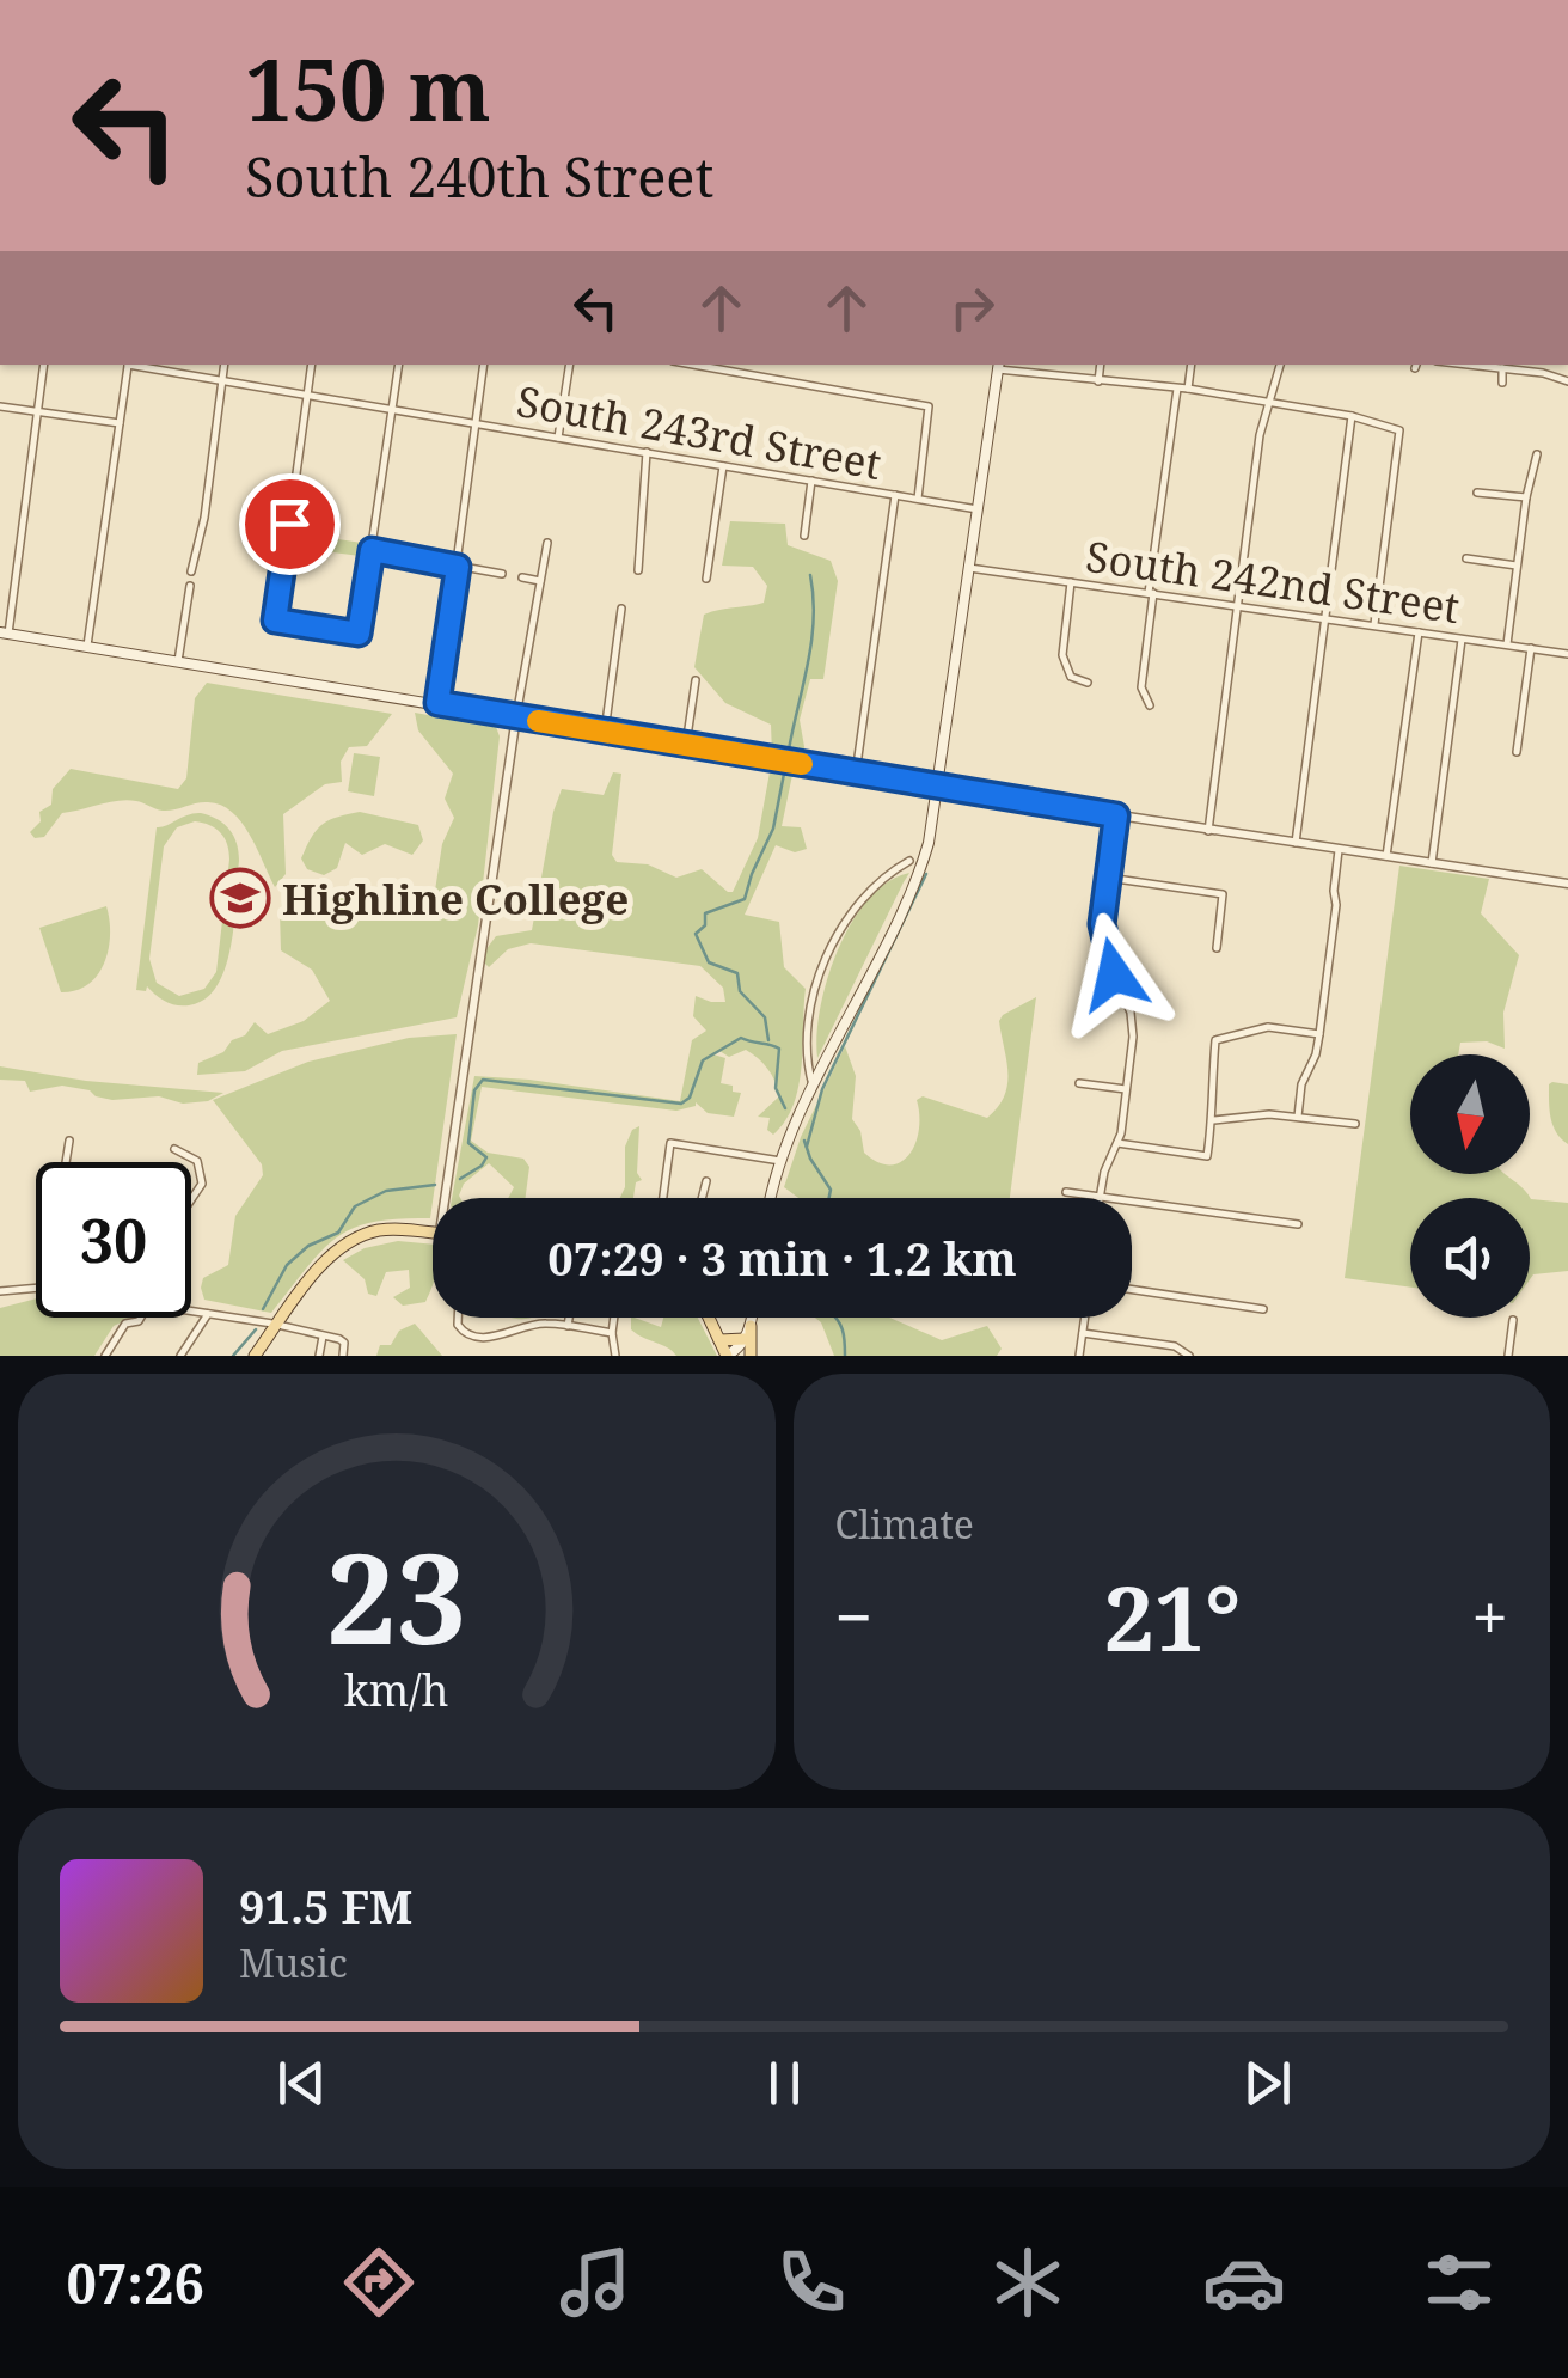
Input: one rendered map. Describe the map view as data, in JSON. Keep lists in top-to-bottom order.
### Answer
{
  "streets": {
    "street": ["South 243rd Street", "South 242nd Street"]
  },
  "places": {
    "school or university": ["Highline College"]
  },
  "north": "bottom",
  "page": {
    "turn": ["150 m", "South 240th Street"],
    "limit": "30",
    "trip": "07:29 · 3 min · 1.2 km",
    "tile": "Climate",
    "heat": ["−", "21°", "+"],
    "song": ["91.5 FM", "Music"],
    "tabs": "07:26",
    "gauge": ["23", "km/h"]
  }
}
